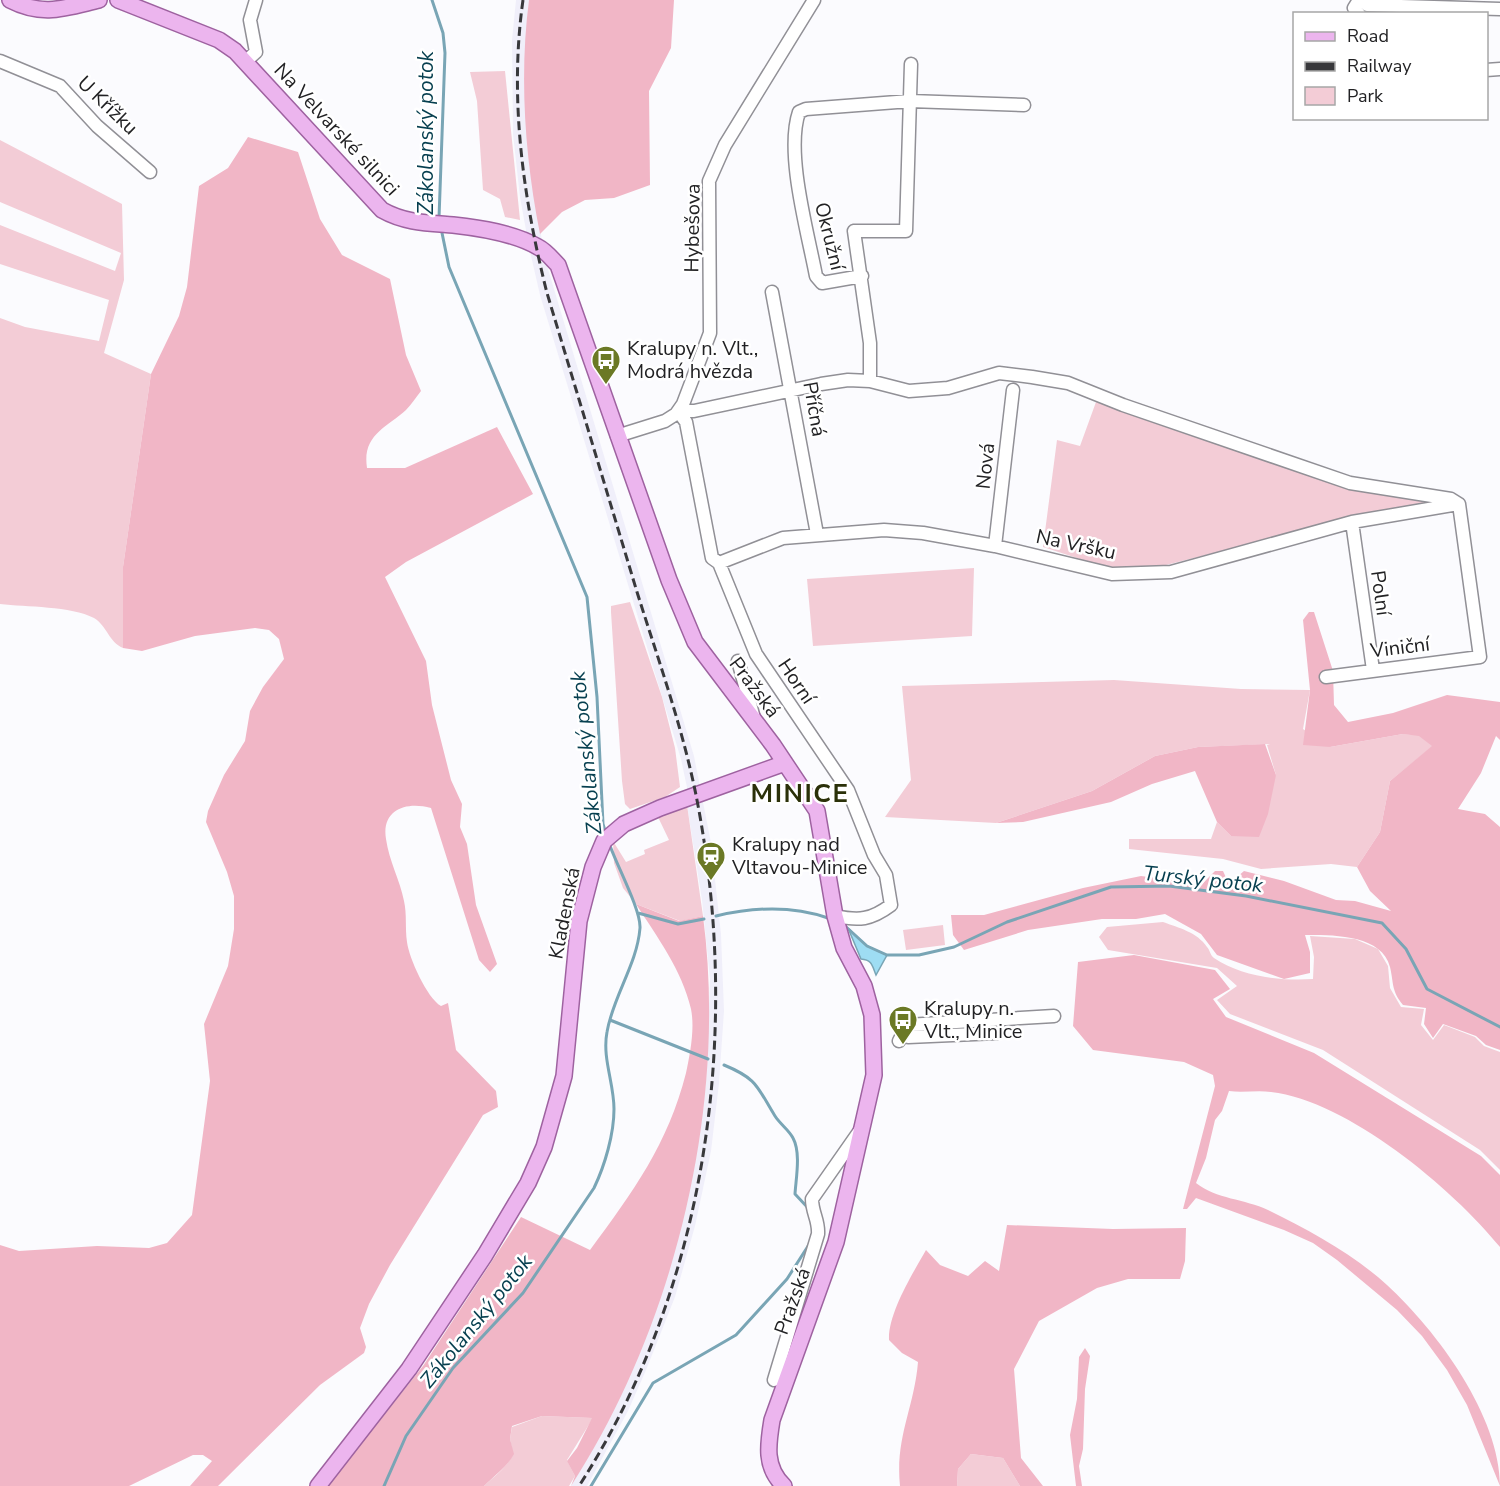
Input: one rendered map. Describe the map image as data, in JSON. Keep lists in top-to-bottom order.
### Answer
{
  "streets": {
    "main road": ["Na Velvarské silnici", "Pražská", "Kladenská"],
    "street": [
      "U Křížku",
      "Hybešova",
      "Okružní",
      "Příčná",
      "Nová",
      "Na Vršku",
      "Polní",
      "Viniční",
      "Horní"
    ]
  },
  "crossings": [
    ["Na Velvarské silnici", "Pražská"],
    ["Hybešova", "Horní"],
    ["Příčná", "Na Vršku"],
    ["Nová", "Na Vršku"],
    ["Na Vršku", "Polní"],
    ["Na Vršku", "Viniční"],
    ["Na Vršku", "Horní"],
    ["Polní", "Viniční"],
    ["Horní", "Pražská"],
    ["Pražská", "Kladenská"]
  ],
  "districts": ["MINICE"],
  "water": ["Zákolanský potok", "Turský potok"],
  "places": {
    "bus stop": ["Kralupy n. Vlt., Modrá hvězda", "Kralupy n. Vlt., Minice"],
    "station": ["Kralupy nad Vltavou-Minice"]
  },
  "legend": ["Road", "Railway", "Park"]
}
